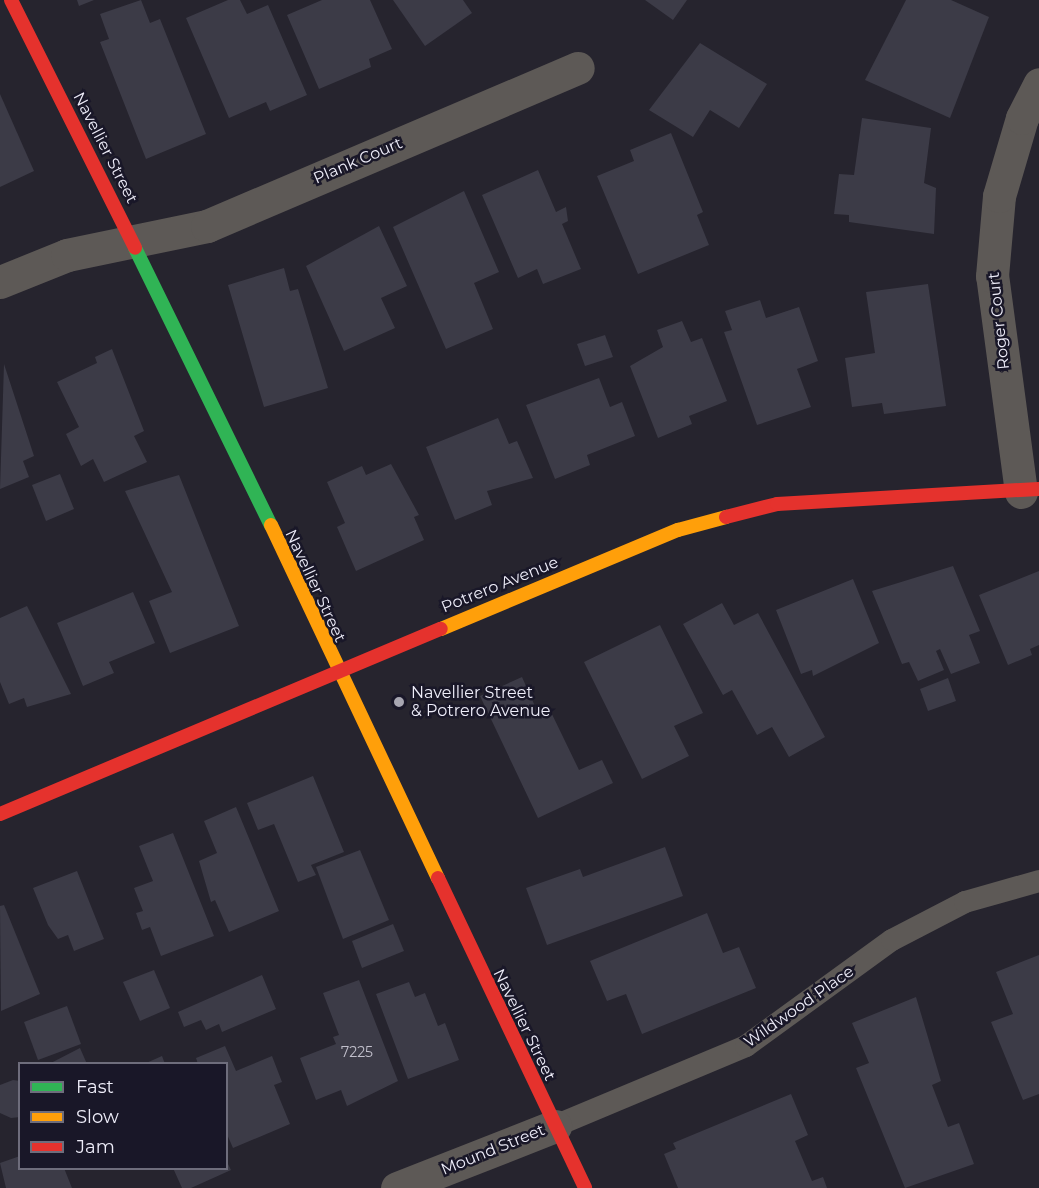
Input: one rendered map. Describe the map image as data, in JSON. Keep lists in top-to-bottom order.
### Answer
{
  "streets": {
    "street": [
      "Navellier Street",
      "Plank Court",
      "Roger Court",
      "Potrero Avenue",
      "Mound Street"
    ],
    "lane": ["Wildwood Place"]
  },
  "crossings": [
    ["Navellier Street", "Plank Court"],
    ["Navellier Street", "Potrero Avenue"],
    ["Navellier Street", "Wildwood Place"],
    ["Navellier Street", "Mound Street"],
    ["Roger Court", "Potrero Avenue"],
    ["Wildwood Place", "Mound Street"]
  ],
  "places": ["Navellier Street & Potrero Avenue"],
  "house_numbers": ["7225"],
  "legend": ["Fast", "Slow", "Jam"]
}
